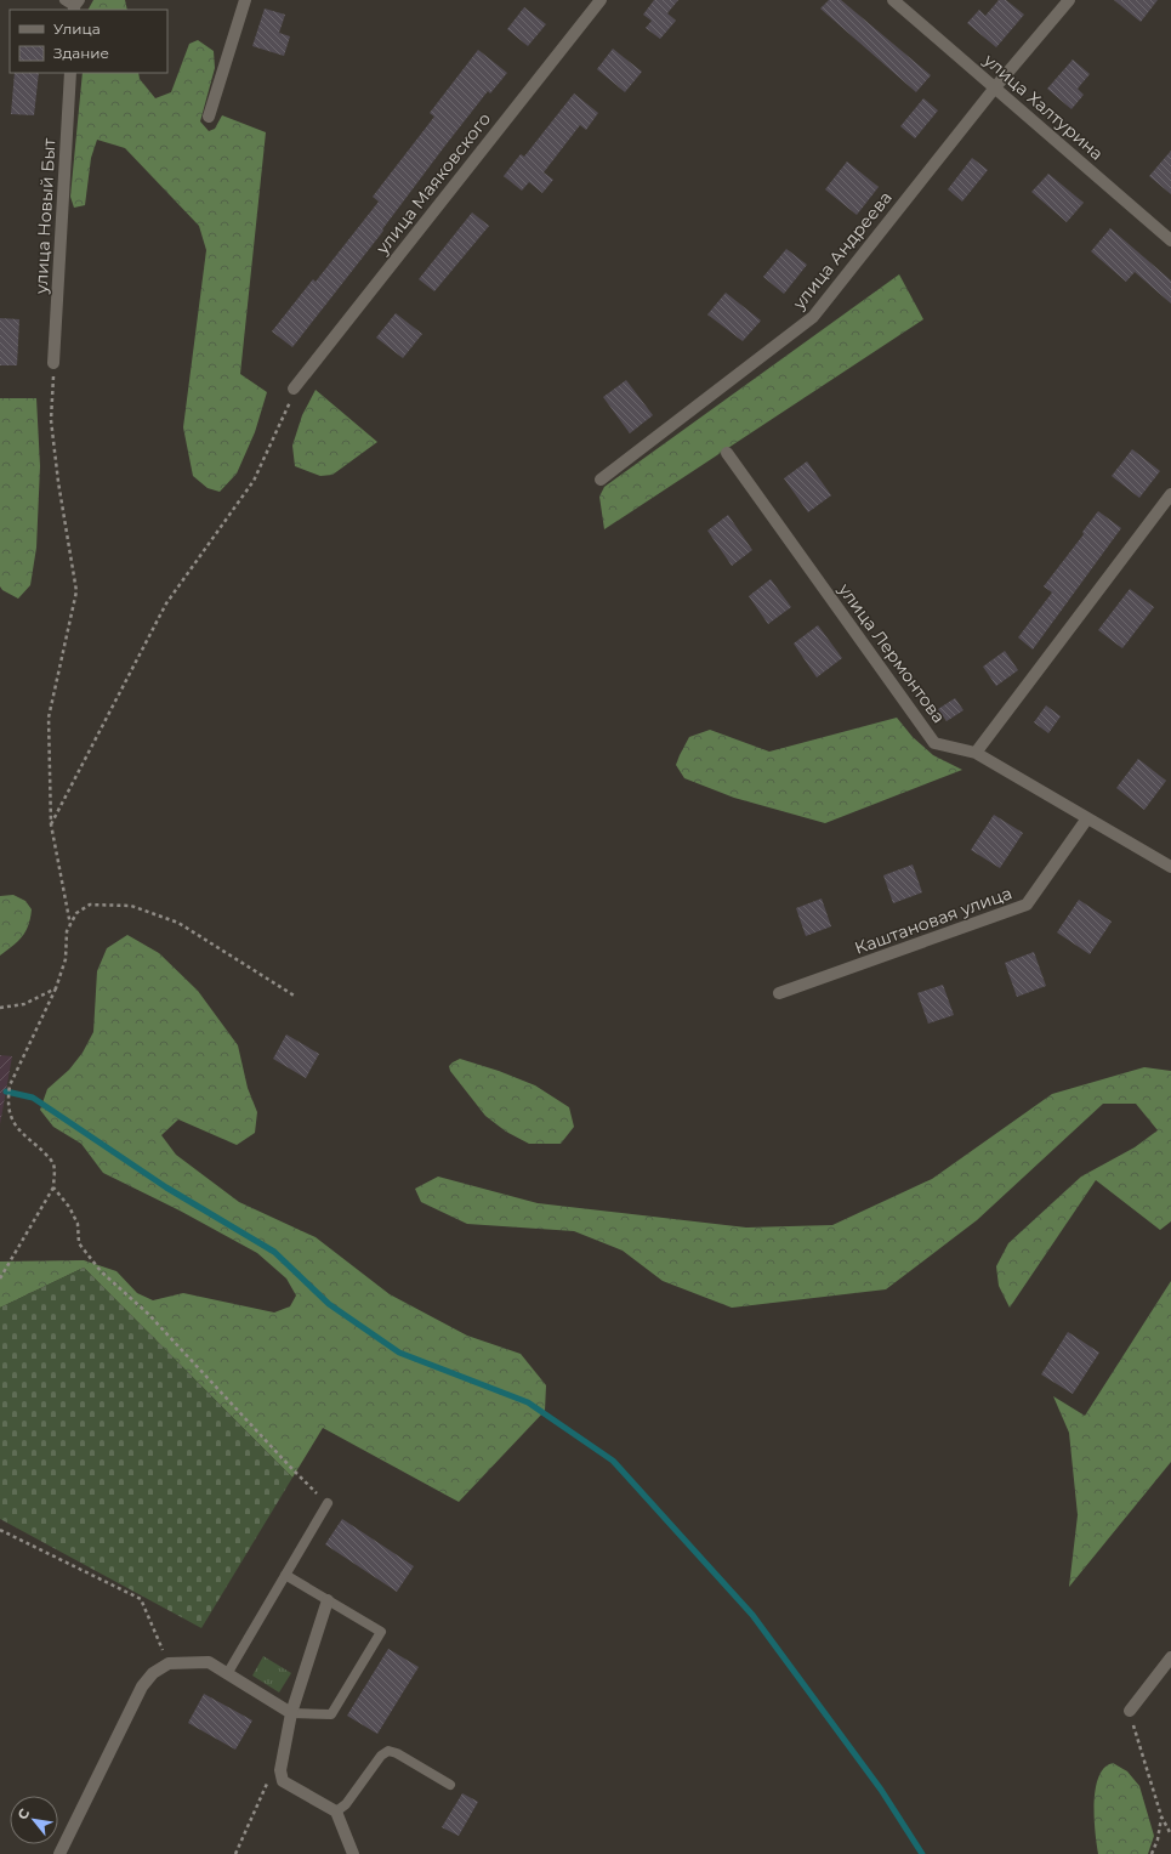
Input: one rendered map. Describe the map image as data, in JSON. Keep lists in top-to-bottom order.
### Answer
{
  "streets": {
    "street": [
      "улица Халтурина",
      "улица Маяковского",
      "улица Новый Быт",
      "улица Андреева",
      "улица Лермонтова",
      "Каштановая улица"
    ]
  },
  "crossings": [
    ["улица Халтурина", "улица Андреева"],
    ["улица Лермонтова", "Каштановая улица"]
  ],
  "legend": ["Улица", "Здание"],
  "north": "top left"
}
